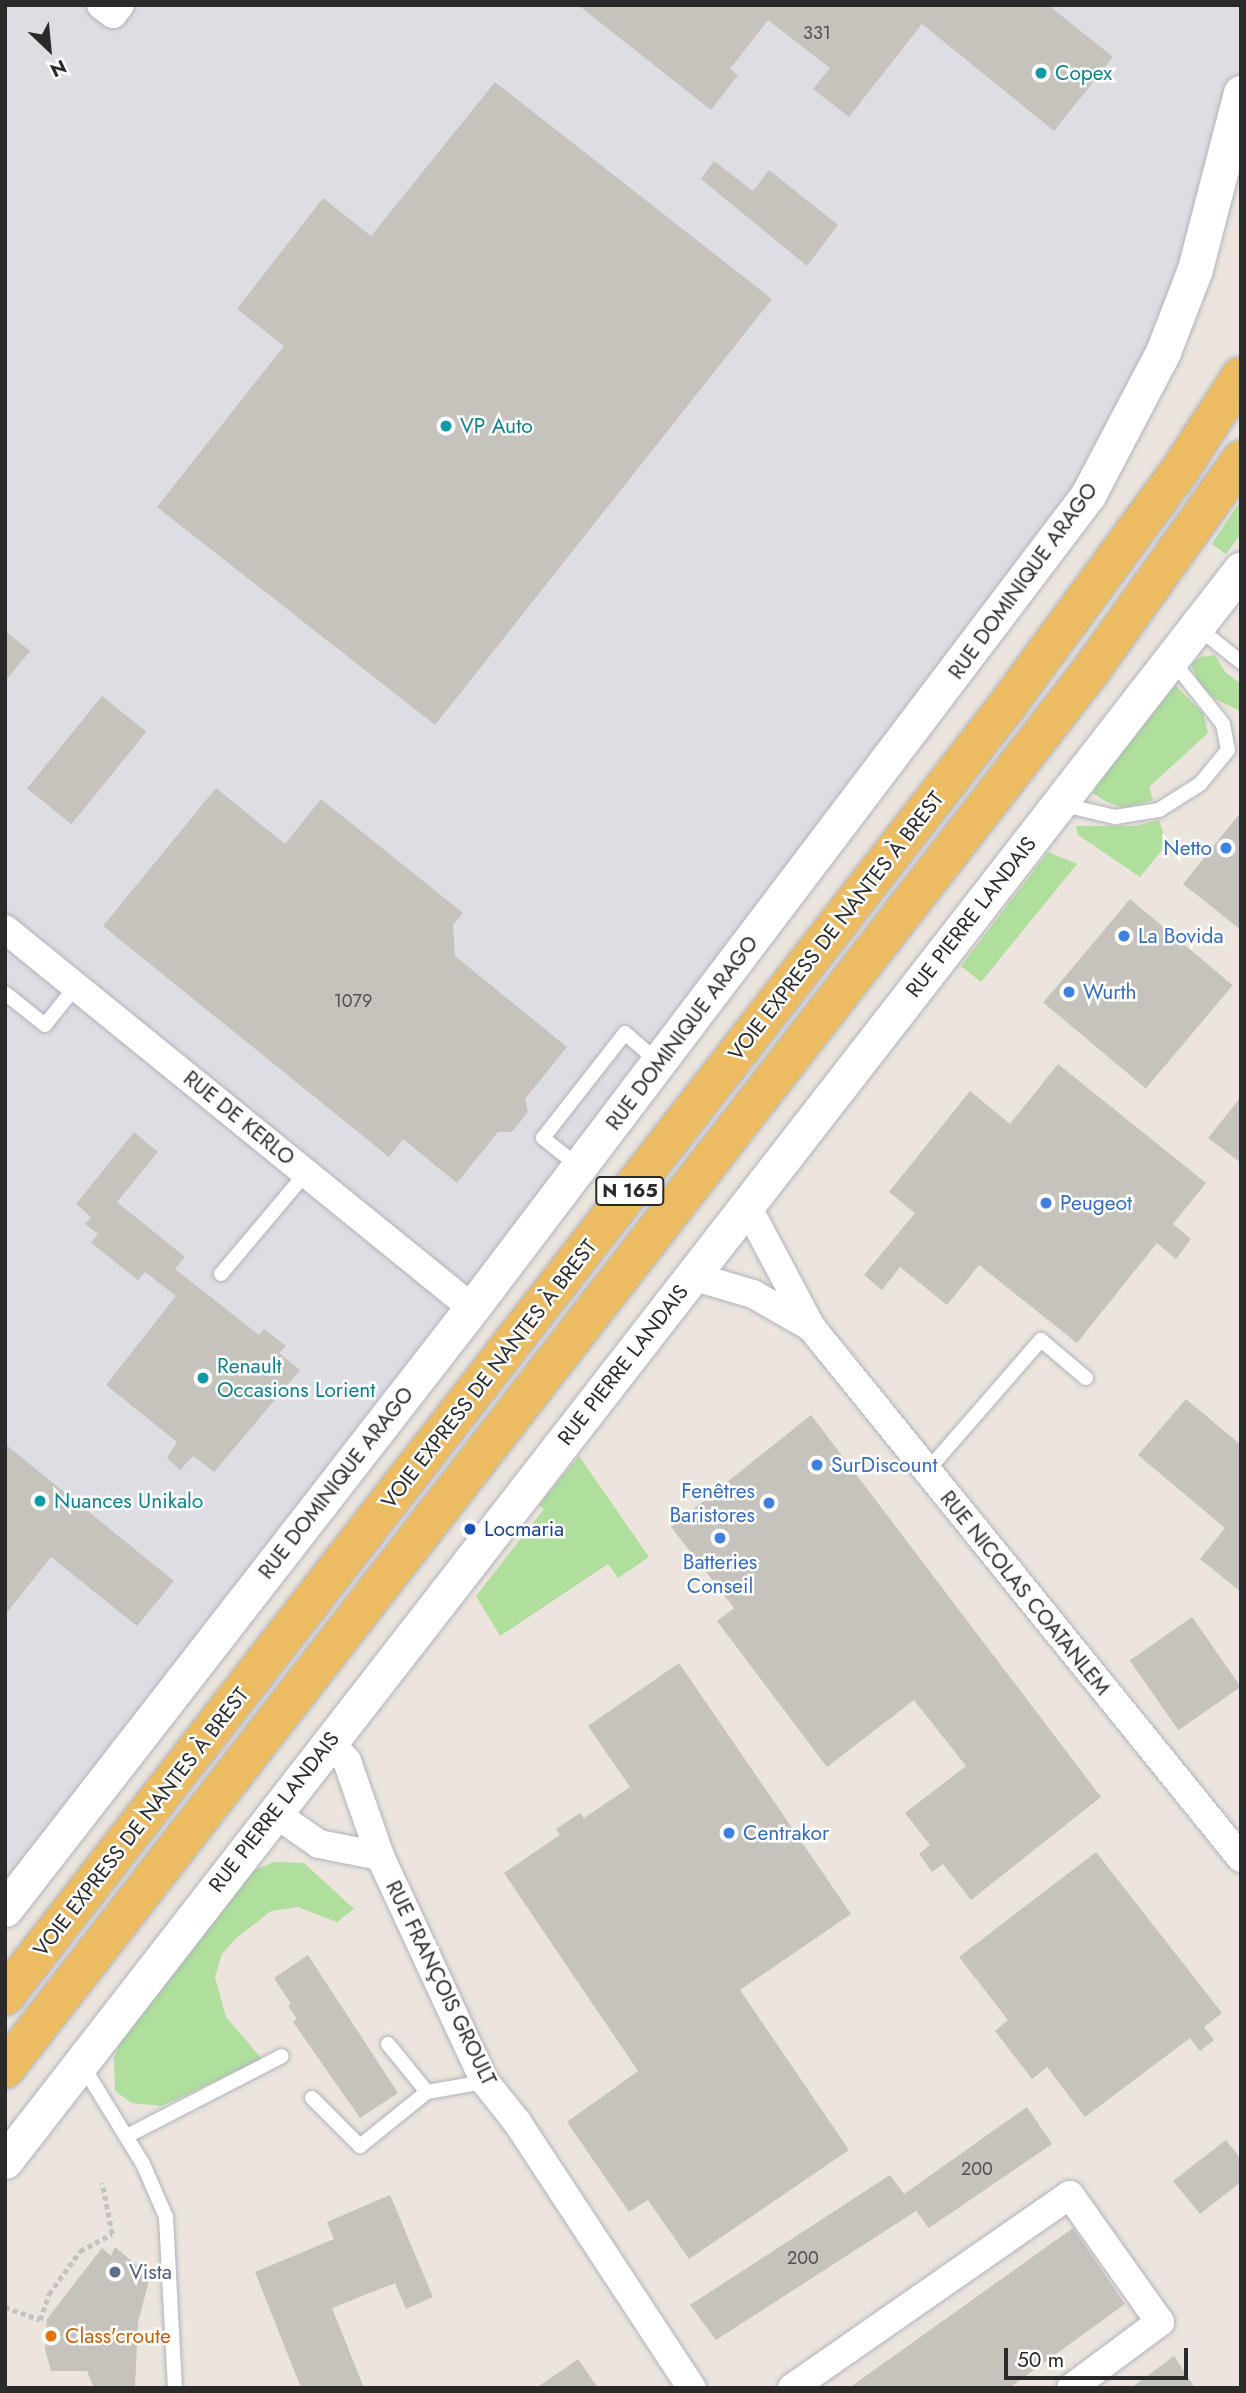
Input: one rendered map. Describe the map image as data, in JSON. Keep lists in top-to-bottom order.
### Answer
{
  "streets": {
    "highway": ["VOIE EXPRESS DE NANTES À BREST", "N 165"],
    "street": [
      "RUE DOMINIQUE ARAGO",
      "RUE PIERRE LANDAIS",
      "RUE DE KERLO",
      "RUE NICOLAS COATANLEM",
      "RUE FRANÇOIS GROULT"
    ]
  },
  "crossings": [
    ["RUE DOMINIQUE ARAGO", "RUE DE KERLO"],
    ["RUE PIERRE LANDAIS", "RUE NICOLAS COATANLEM"],
    ["RUE PIERRE LANDAIS", "RUE FRANÇOIS GROULT"]
  ],
  "places": [
    "Copex",
    "VP Auto",
    "Netto",
    "La Bovida",
    "Wurth",
    "Peugeot",
    "Renault Occasions Lorient",
    "SurDiscount",
    "Nuances Unikalo",
    "Fenêtres Baristores",
    "Locmaria",
    "Batteries Conseil",
    "Centrakor",
    "Vista",
    "Class'croute"
  ],
  "house_numbers": [
    "331",
    "1079",
    "200",
    "200"
  ],
  "scale_bar": "50 m",
  "north": "bottom right"
}
